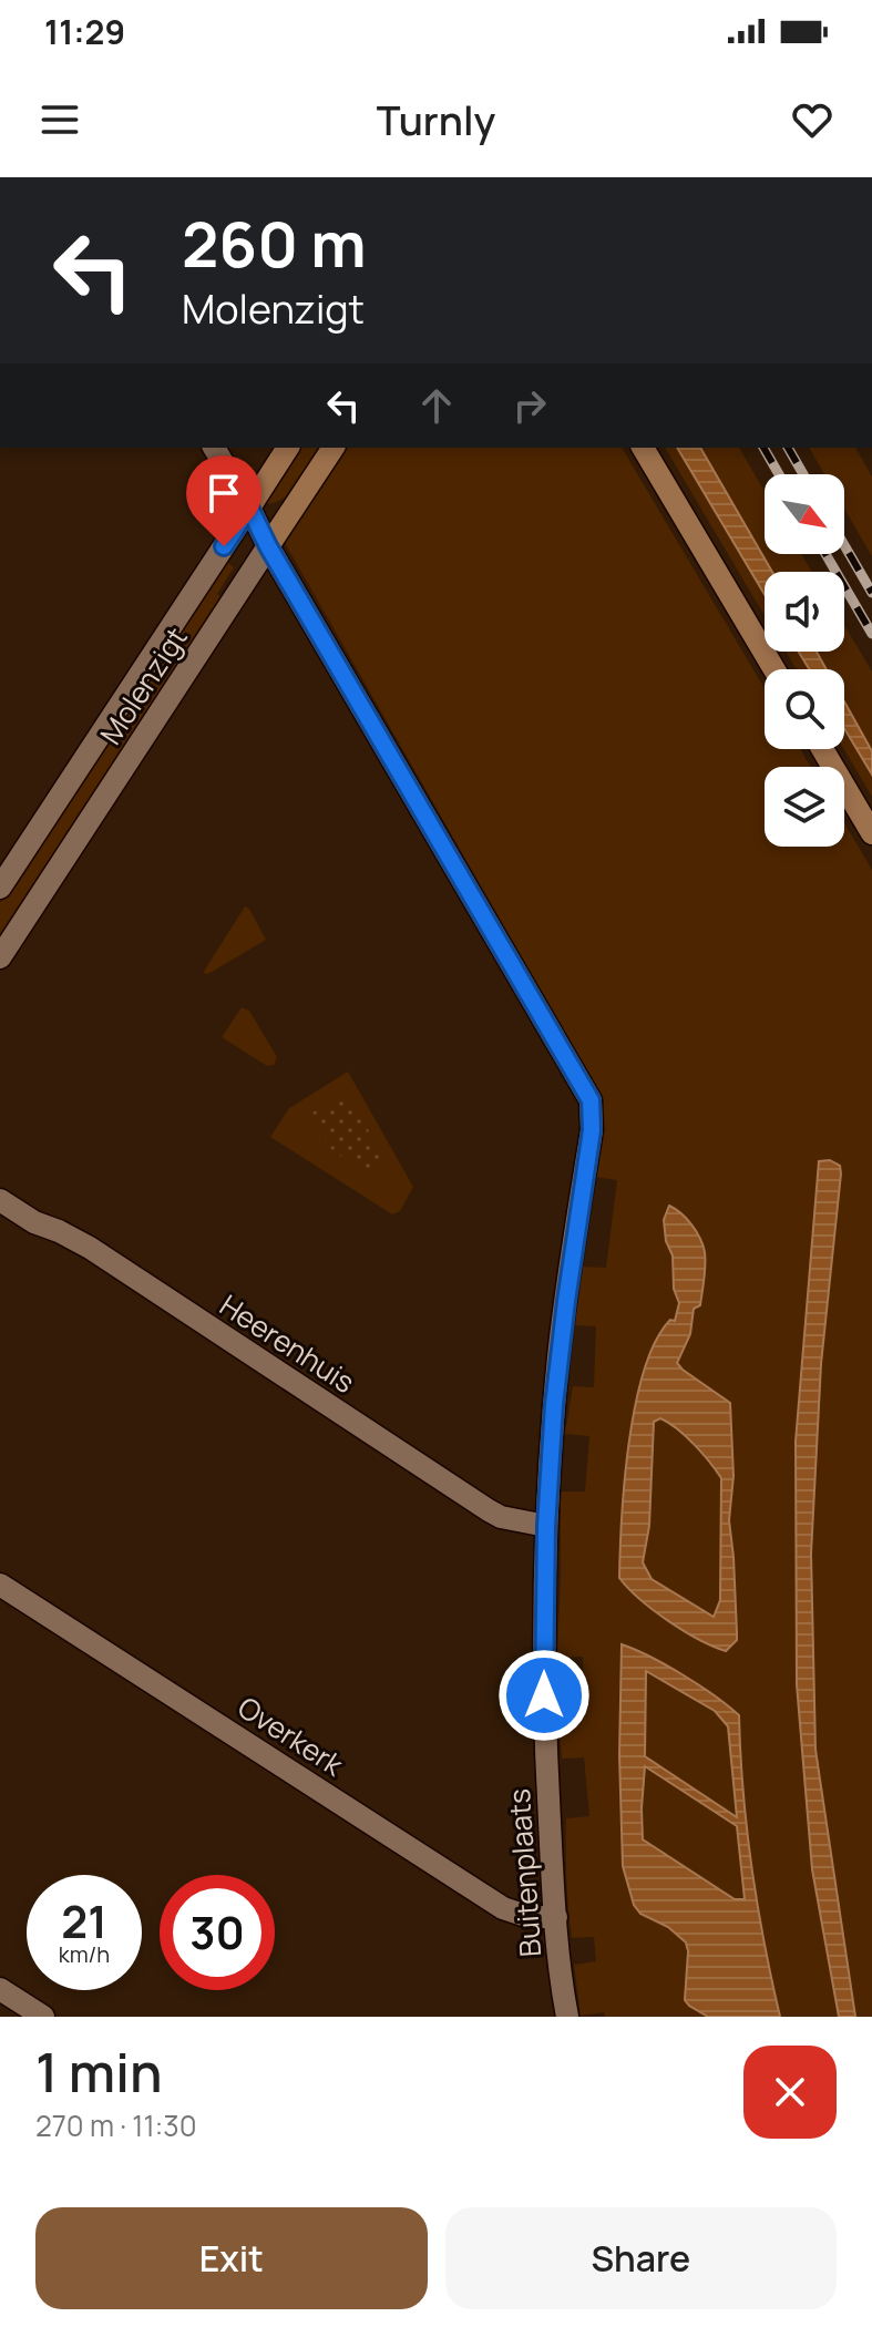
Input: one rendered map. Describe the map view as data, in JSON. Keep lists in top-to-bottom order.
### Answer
{
  "streets": {
    "street": [
      "Molenzigt",
      "Heerenhuis",
      "Overkerk",
      "Buitenplaats"
    ]
  },
  "crossings": [
    ["Molenzigt", "Buitenplaats"],
    ["Heerenhuis", "Buitenplaats"],
    ["Overkerk", "Buitenplaats"]
  ],
  "north": "bottom right",
  "page": {
    "status": "11:29",
    "header": "Turnly",
    "turn": ["260 m", "Molenzigt"],
    "speed": "21 km/h",
    "limit": "30",
    "heading": ["1 min", "270 m · 11:30"],
    "buttons": ["Exit", "Share"]
  }
}
